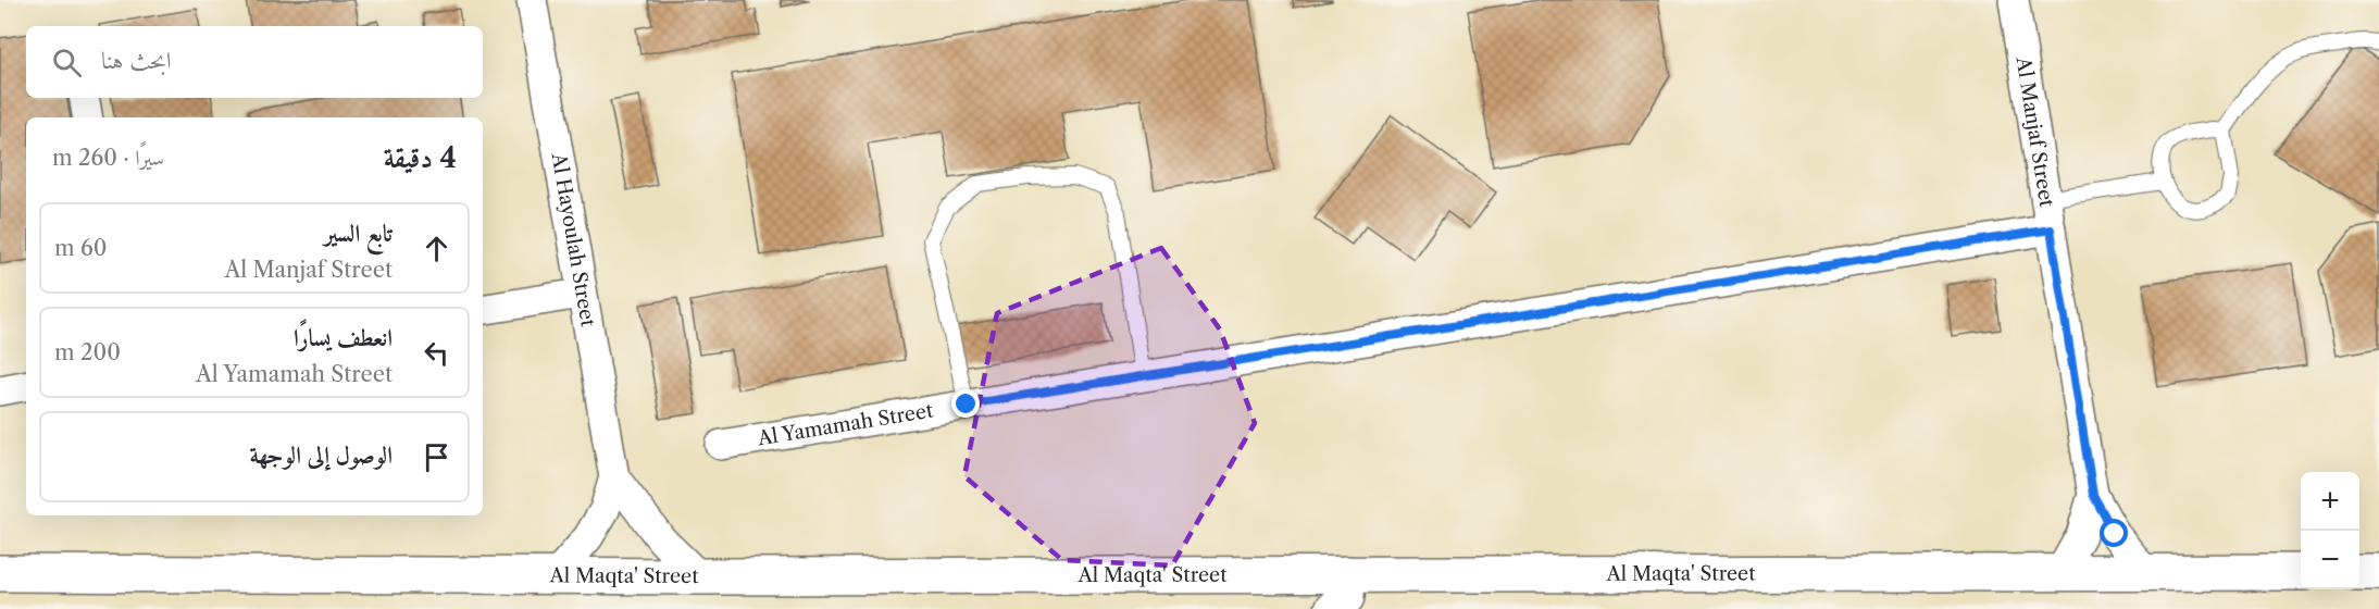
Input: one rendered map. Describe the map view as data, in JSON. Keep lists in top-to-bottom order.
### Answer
{
  "streets": {
    "street": [
      "Al Manjaf Street",
      "Al Hayoulah Street",
      "Al Yamamah Street",
      "Al Maqta' Street"
    ]
  },
  "crossings": [
    ["Al Manjaf Street", "Al Yamamah Street"],
    ["Al Manjaf Street", "Al Maqta' Street"],
    ["Al Hayoulah Street", "Al Maqta' Street"]
  ],
  "page": {
    "search": "ابحث هنا",
    "heading": ["4 دقيقة", "سيرًا · 260 m"],
    "list": [
      ["تابع السير", "Al Manjaf Street", "60 m"],
      ["انعطف يسارًا", "Al Yamamah Street", "200 m"],
      "الوصول إلى الوجهة"
    ],
    "map_buttons": ["+", "−"]
  }
}
